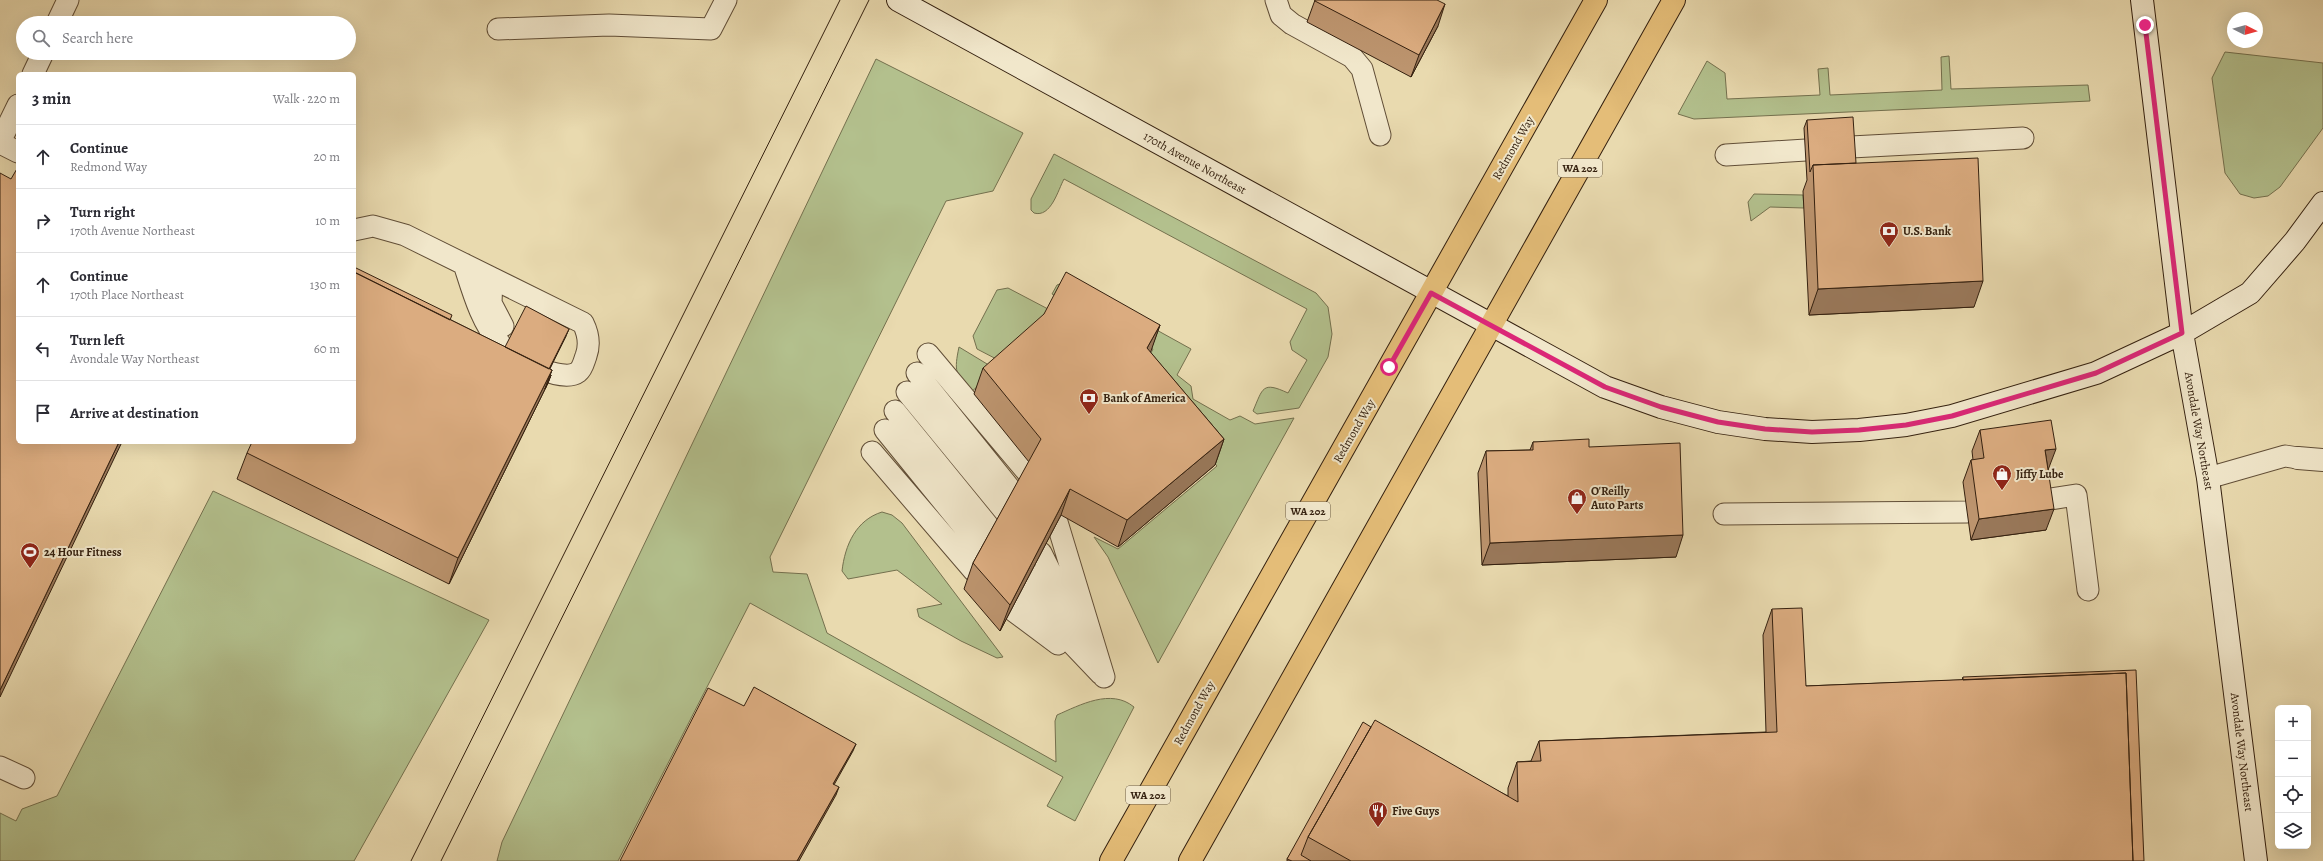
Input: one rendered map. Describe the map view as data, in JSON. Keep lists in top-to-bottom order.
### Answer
{
  "streets": {
    "main road": ["Redmond Way", "WA 202"],
    "street": ["170th Avenue Northeast", "Avondale Way Northeast"]
  },
  "crossings": [
    ["Redmond Way", "170th Avenue Northeast"],
    ["170th Avenue Northeast", "WA 202"],
    ["170th Avenue Northeast", "Avondale Way Northeast"]
  ],
  "places": {
    "bank": ["U.S. Bank", "Bank of America"],
    "shop": ["Jiffy Lube", "O'Reilly Auto Parts"],
    "sports": ["24 Hour Fitness"],
    "restaurant": ["Five Guys"]
  },
  "north": "right",
  "page": {
    "search": "Search here",
    "heading": ["3 min", "Walk · 220 m"],
    "list": [
      ["Continue", "Redmond Way", "20 m"],
      ["Turn right", "170th Avenue Northeast", "10 m"],
      ["Continue", "170th Place Northeast", "130 m"],
      ["Turn left", "Avondale Way Northeast", "60 m"],
      "Arrive at destination"
    ],
    "map_buttons": ["+", "−"]
  }
}
